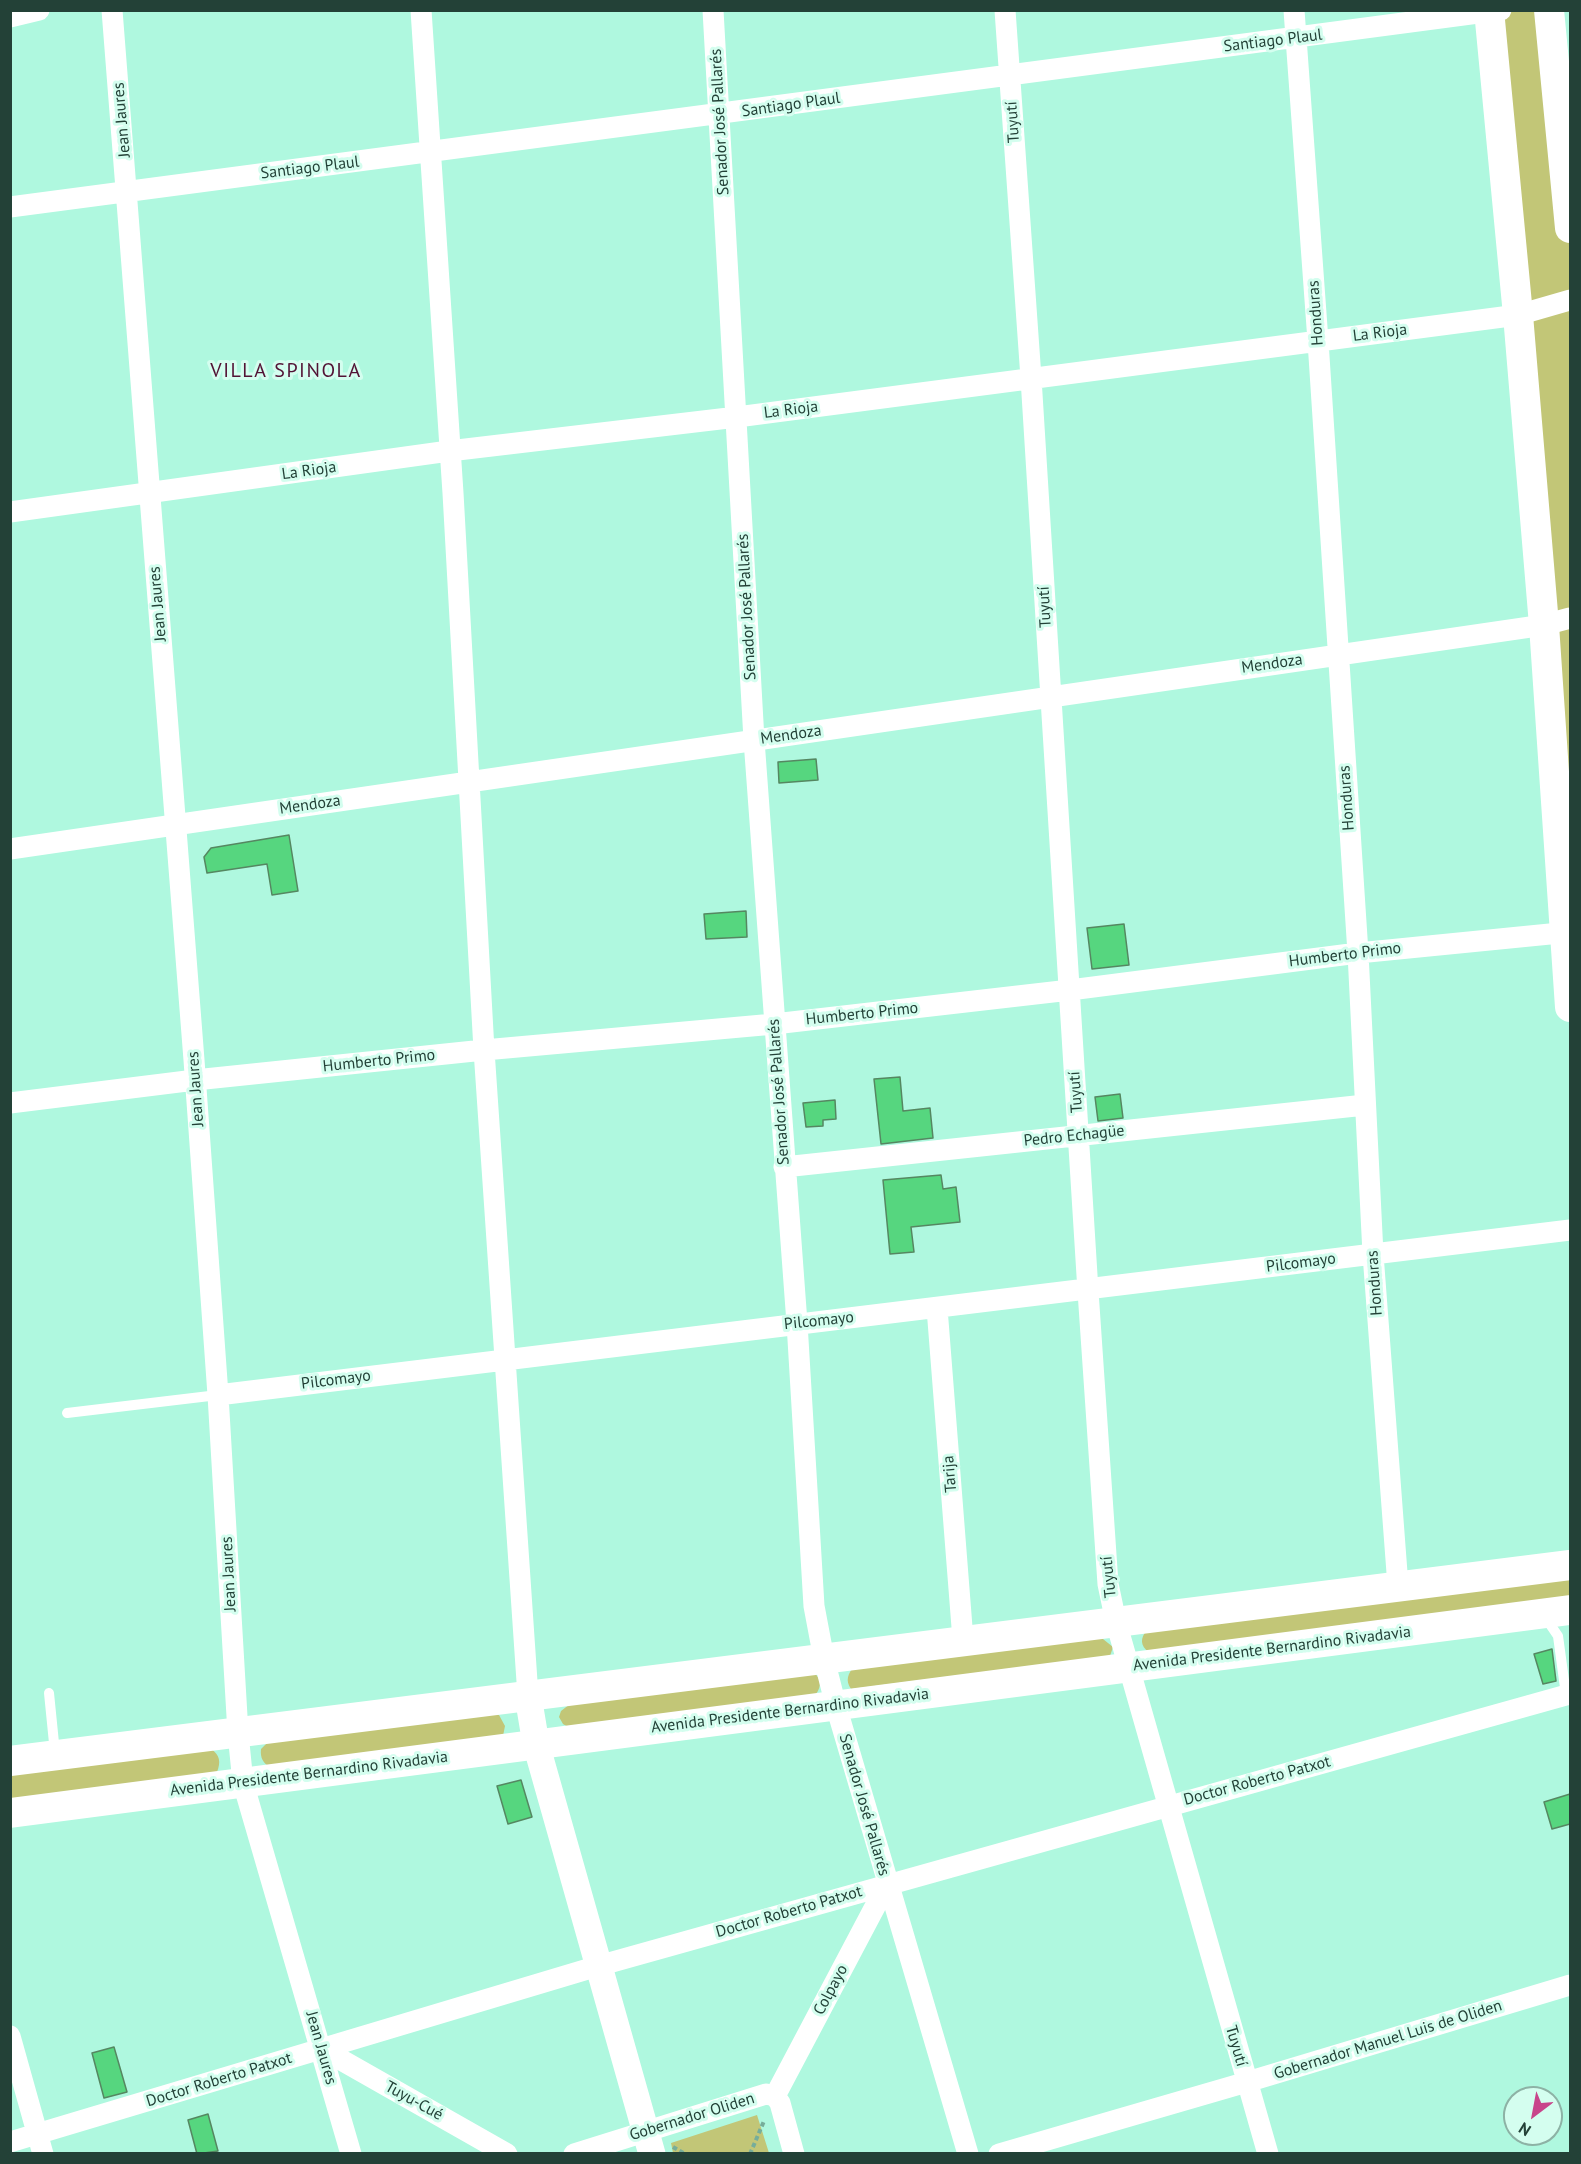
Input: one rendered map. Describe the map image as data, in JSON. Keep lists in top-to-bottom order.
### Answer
{
  "streets": {
    "main road": ["Avenida Presidente Bernardino Rivadavia"],
    "street": [
      "Santiago Plaul",
      "Jean Jaures",
      "Senador José Pallarés",
      "Tuyutí",
      "Honduras",
      "La Rioja",
      "Mendoza",
      "Humberto Primo",
      "Pedro Echagüe",
      "Pilcomayo",
      "Tarija",
      "Doctor Roberto Patxot",
      "Colpayo",
      "Gobernador Manuel Luis de Oliden",
      "Tuyu-Cué",
      "Gobernador Oliden"
    ]
  },
  "crossings": [
    ["Santiago Plaul", "Jean Jaures"],
    ["Santiago Plaul", "Senador José Pallarés"],
    ["Santiago Plaul", "Tuyutí"],
    ["Santiago Plaul", "Honduras"],
    ["Jean Jaures", "La Rioja"],
    ["Jean Jaures", "Mendoza"],
    ["Jean Jaures", "Humberto Primo"],
    ["Jean Jaures", "Pilcomayo"],
    ["Jean Jaures", "Avenida Presidente Bernardino Rivadavia"],
    ["Jean Jaures", "Doctor Roberto Patxot"],
    ["Jean Jaures", "Tuyu-Cué"],
    ["Senador José Pallarés", "La Rioja"],
    ["Senador José Pallarés", "Mendoza"],
    ["Senador José Pallarés", "Humberto Primo"],
    ["Senador José Pallarés", "Pedro Echagüe"],
    ["Senador José Pallarés", "Pilcomayo"],
    ["Senador José Pallarés", "Avenida Presidente Bernardino Rivadavia"],
    ["Senador José Pallarés", "Doctor Roberto Patxot"],
    ["Senador José Pallarés", "Colpayo"],
    ["Tuyutí", "La Rioja"],
    ["Tuyutí", "Mendoza"],
    ["Tuyutí", "Humberto Primo"],
    ["Tuyutí", "Pedro Echagüe"],
    ["Tuyutí", "Pilcomayo"],
    ["Tuyutí", "Avenida Presidente Bernardino Rivadavia"],
    ["Tuyutí", "Doctor Roberto Patxot"],
    ["Tuyutí", "Gobernador Manuel Luis de Oliden"],
    ["Honduras", "La Rioja"],
    ["Honduras", "Mendoza"],
    ["Honduras", "Humberto Primo"],
    ["Honduras", "Pedro Echagüe"],
    ["Honduras", "Pilcomayo"],
    ["Pilcomayo", "Tarija"],
    ["Doctor Roberto Patxot", "Colpayo"],
    ["Doctor Roberto Patxot", "Tuyu-Cué"],
    ["Colpayo", "Gobernador Oliden"]
  ],
  "districts": ["VILLA SPINOLA"],
  "north": "bottom left"
}
